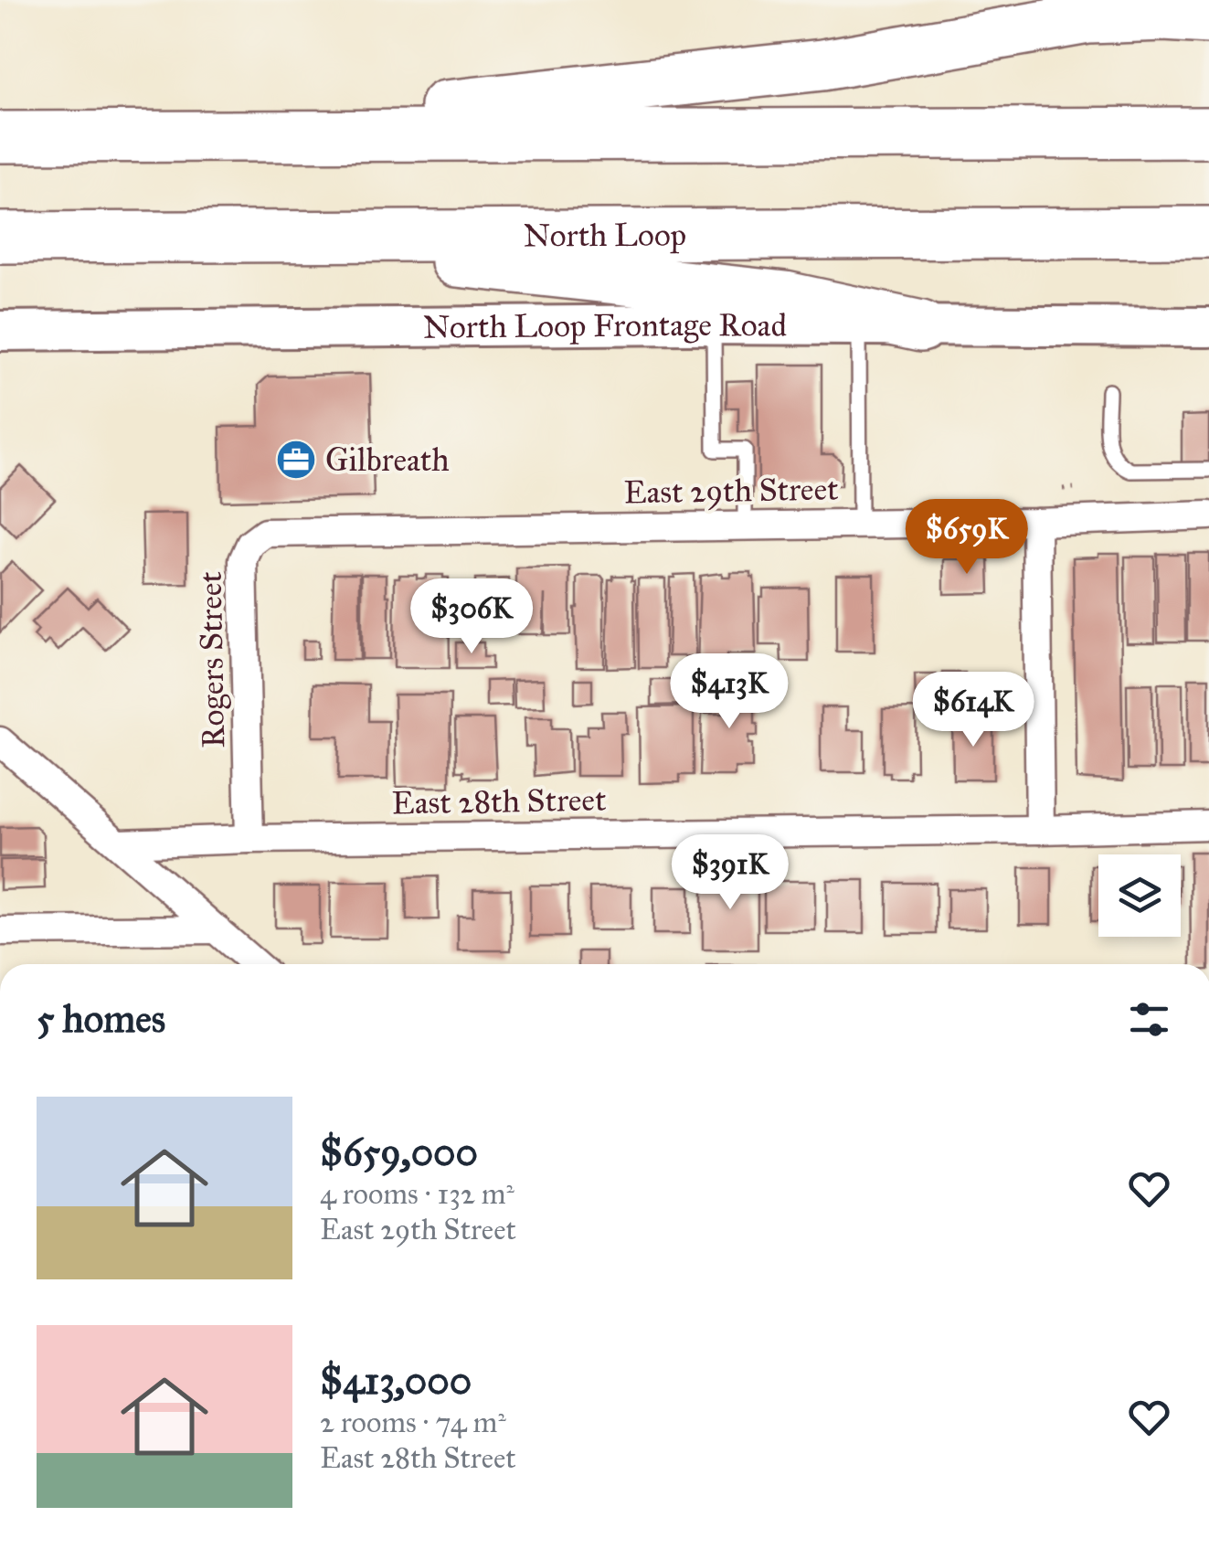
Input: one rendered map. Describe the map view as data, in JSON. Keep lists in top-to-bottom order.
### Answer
{
  "streets": {
    "highway": ["North Loop"],
    "main road": ["North Loop Frontage Road"],
    "street": ["East 29th Street", "Rogers Street", "East 28th Street"]
  },
  "crossings": [
    ["East 29th Street", "Rogers Street"],
    ["Rogers Street", "East 28th Street"]
  ],
  "places": {
    "office": ["Gilbreath"]
  },
  "page": {
    "price": [
      "$659K",
      "$306K",
      "$413K",
      "$614K",
      "$391K"
    ],
    "heading": "5 homes",
    "list": [
      {
        "name": "$659,000",
        "note": "4 rooms · 132 m² · East 29th Street"
      },
      {
        "name": "$413,000",
        "note": "2 rooms · 74 m² · East 28th Street"
      }
    ]
  }
}
